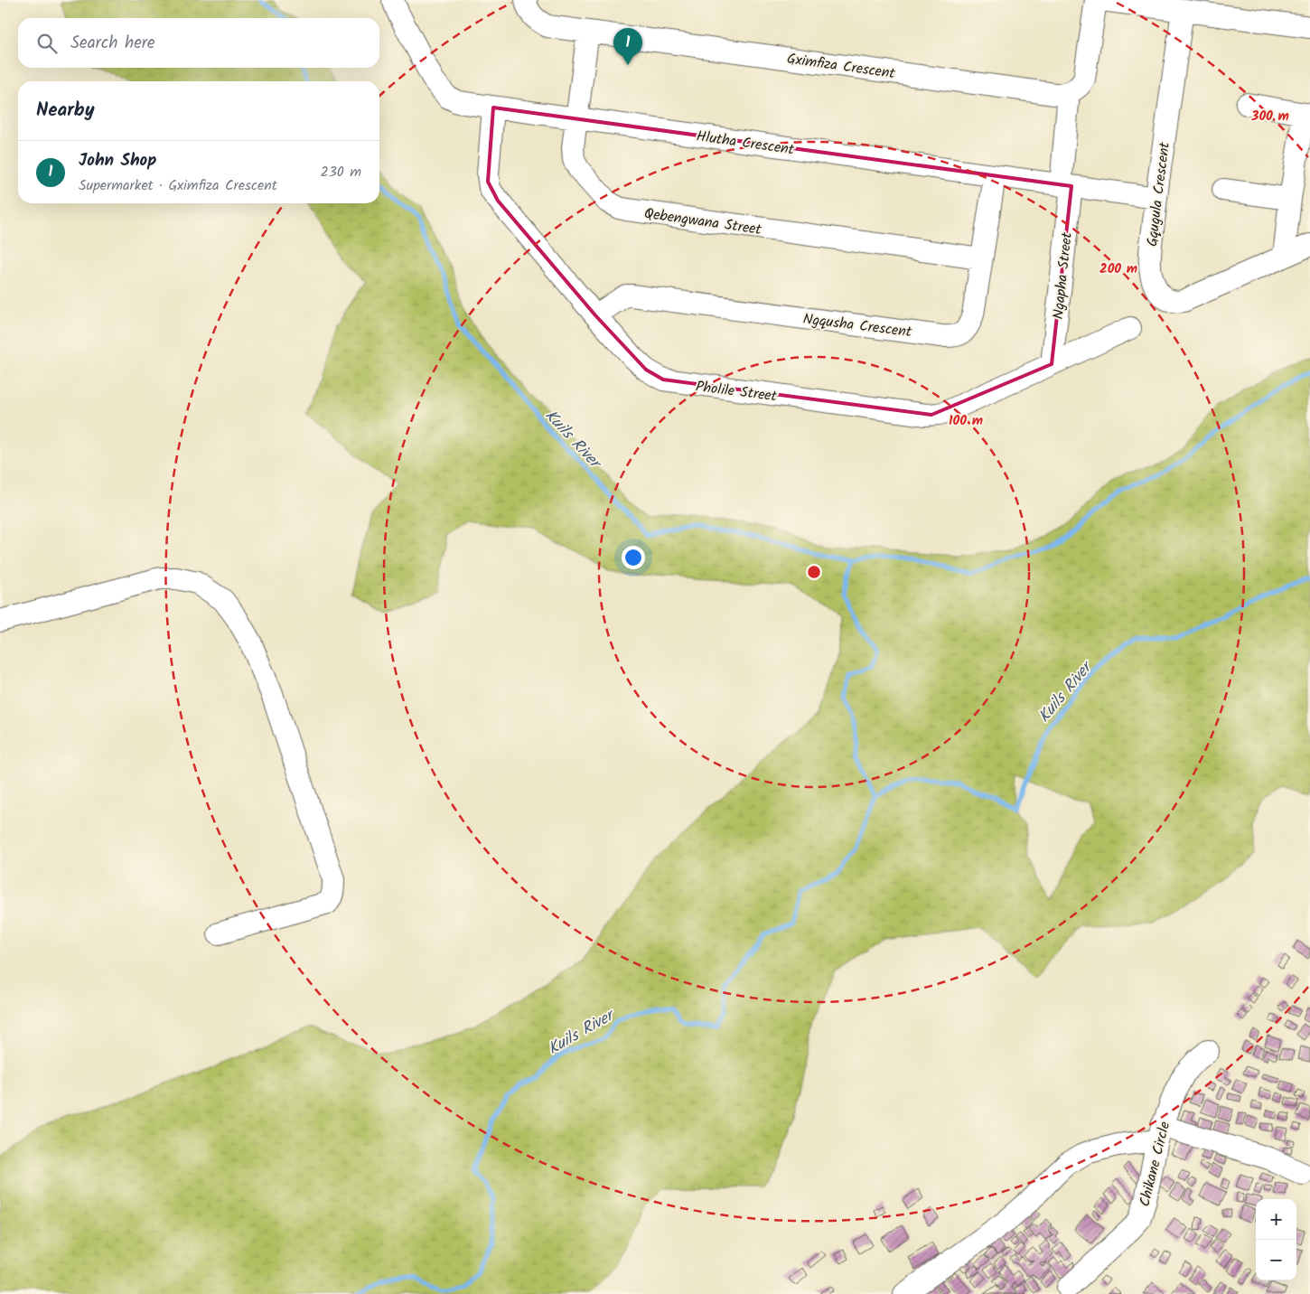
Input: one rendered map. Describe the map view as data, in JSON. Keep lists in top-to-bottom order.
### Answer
{
  "streets": {
    "street": [
      "Gximfiza Crescent",
      "Hlutha Crescent",
      "Gqugula Crescent",
      "Qebengwana Street",
      "Ngapha Street",
      "Ngqusha Crescent",
      "Pholile Street",
      "Chikane Circle"
    ]
  },
  "crossings": [
    ["Gximfiza Crescent", "Qebengwana Street"],
    ["Gximfiza Crescent", "Ngapha Street"],
    ["Hlutha Crescent", "Gqugula Crescent"],
    ["Hlutha Crescent", "Qebengwana Street"],
    ["Hlutha Crescent", "Ngapha Street"],
    ["Hlutha Crescent", "Ngqusha Crescent"],
    ["Hlutha Crescent", "Pholile Street"],
    ["Qebengwana Street", "Ngqusha Crescent"],
    ["Ngapha Street", "Pholile Street"],
    ["Ngqusha Crescent", "Pholile Street"]
  ],
  "water": ["Kuils River"],
  "page": {
    "search": "Search here",
    "pins": "1",
    "heading": "Nearby",
    "list": [
      {
        "mark": "1",
        "name": "John Shop",
        "note": "Supermarket · Gximfiza Crescent",
        "value": "230 m"
      }
    ],
    "map_buttons": ["+", "−"]
  },
  "rings": ["300 m", "200 m", "100 m"]
}
